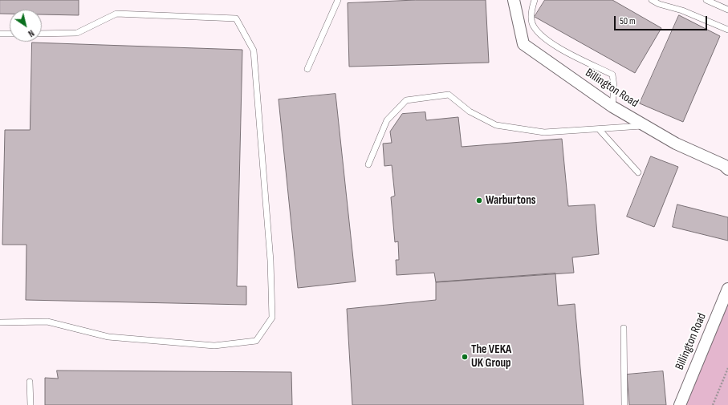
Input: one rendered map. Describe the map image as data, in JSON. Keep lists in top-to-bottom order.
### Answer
{
  "streets": {
    "street": ["Billington Road"]
  },
  "places": ["Warburtons", "The VEKA UK Group"],
  "scale_bar": "50 m",
  "north": "bottom right"
}
